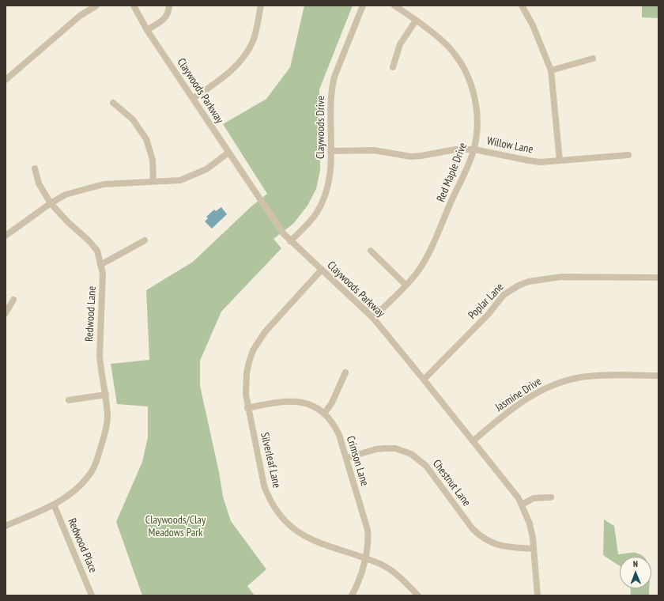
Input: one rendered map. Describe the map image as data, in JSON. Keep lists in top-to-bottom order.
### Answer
{
  "streets": {
    "street": [
      "Claywoods Parkway",
      "Claywoods Drive",
      "Willow Lane",
      "Red Maple Drive",
      "Poplar Lane",
      "Redwood Lane",
      "Jasmine Drive",
      "Silverleaf Lane",
      "Crimson Lane",
      "Chestnut Lane",
      "Redwood Place"
    ]
  },
  "crossings": [
    ["Claywoods Parkway", "Claywoods Drive"],
    ["Claywoods Parkway", "Red Maple Drive"],
    ["Claywoods Parkway", "Poplar Lane"],
    ["Claywoods Parkway", "Jasmine Drive"],
    ["Claywoods Parkway", "Silverleaf Lane"],
    ["Claywoods Parkway", "Chestnut Lane"],
    ["Claywoods Drive", "Willow Lane"],
    ["Willow Lane", "Red Maple Drive"],
    ["Redwood Lane", "Redwood Place"],
    ["Silverleaf Lane", "Crimson Lane"],
    ["Crimson Lane", "Chestnut Lane"]
  ],
  "parks": ["Claywoods/Clay Meadows Park"],
  "north": "top"
}
